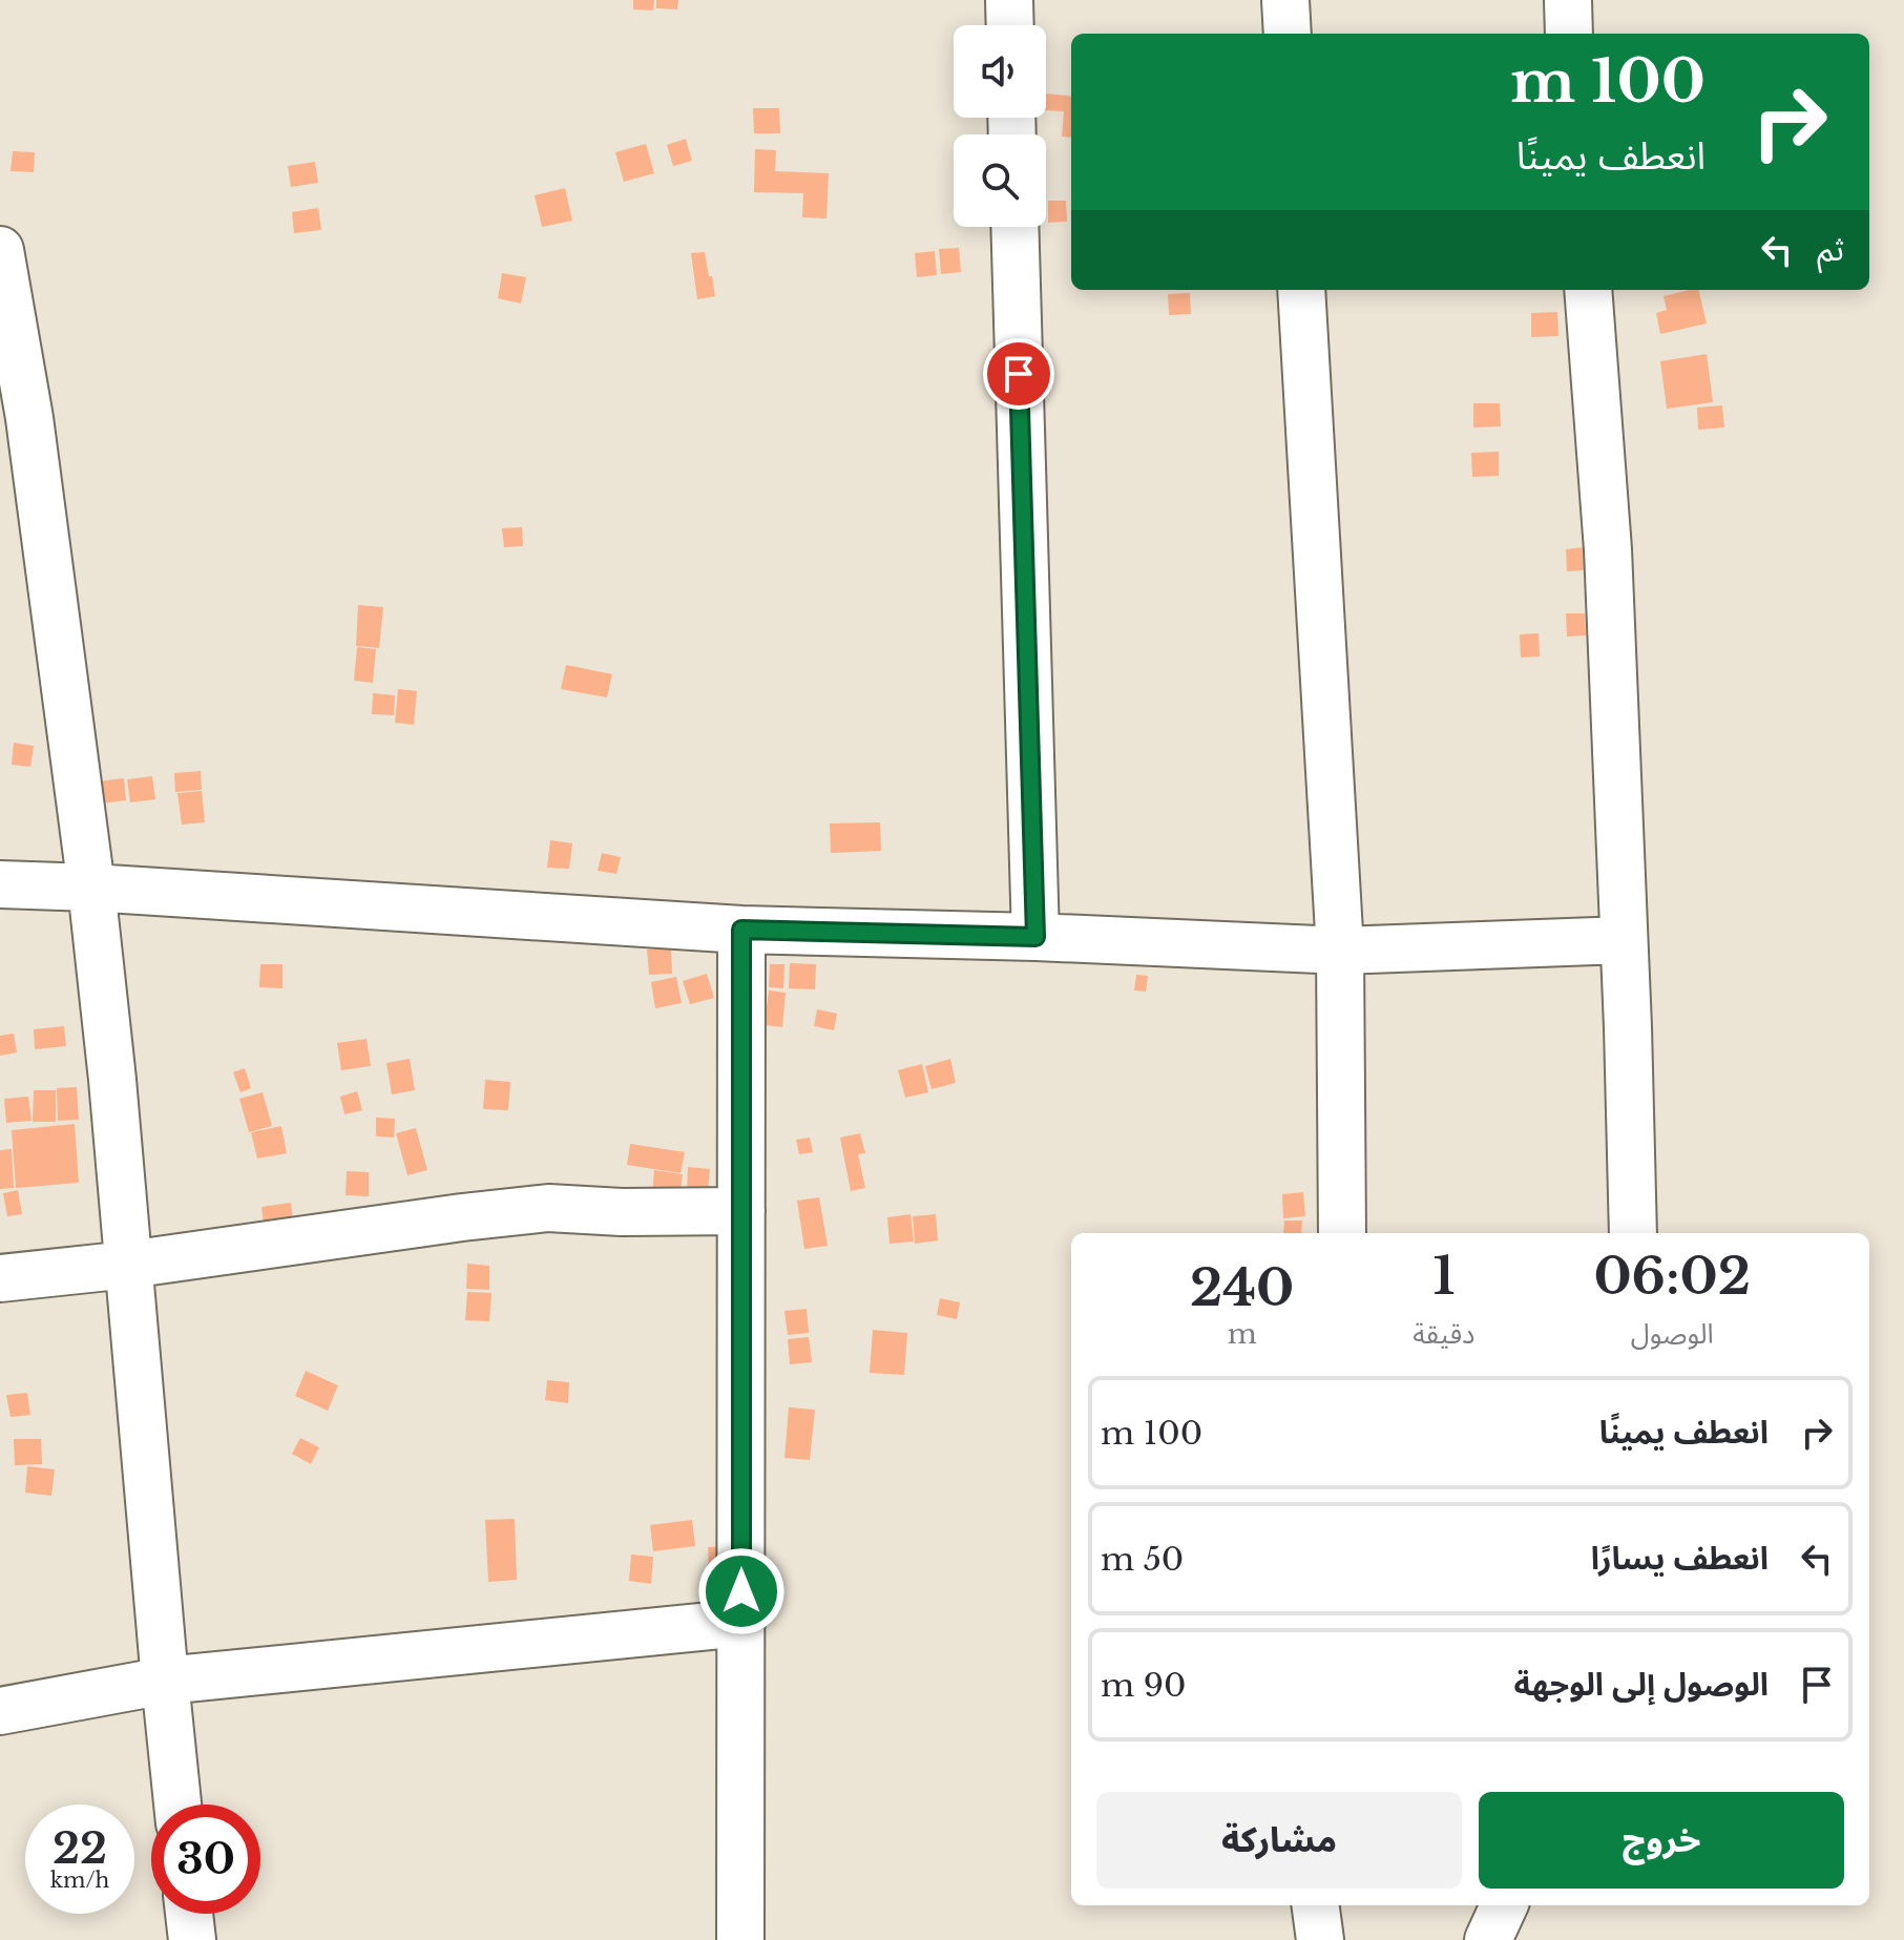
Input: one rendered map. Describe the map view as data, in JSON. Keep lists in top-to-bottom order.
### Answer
{
  "page": {
    "turn": ["100 m", "انعطف يمينًا"],
    "then": "ثم",
    "eta": [
      "06:02",
      "الوصول",
      "1",
      "دقيقة",
      "240",
      "m"
    ],
    "list": [
      {
        "name": "انعطف يمينًا",
        "value": "100 m"
      },
      {
        "name": "انعطف يسارًا",
        "value": "50 m"
      },
      {
        "name": "الوصول إلى الوجهة",
        "value": "90 m"
      }
    ],
    "buttons": ["خروج", "مشاركة"],
    "speed": "22 km/h",
    "limit": "30"
  }
}
